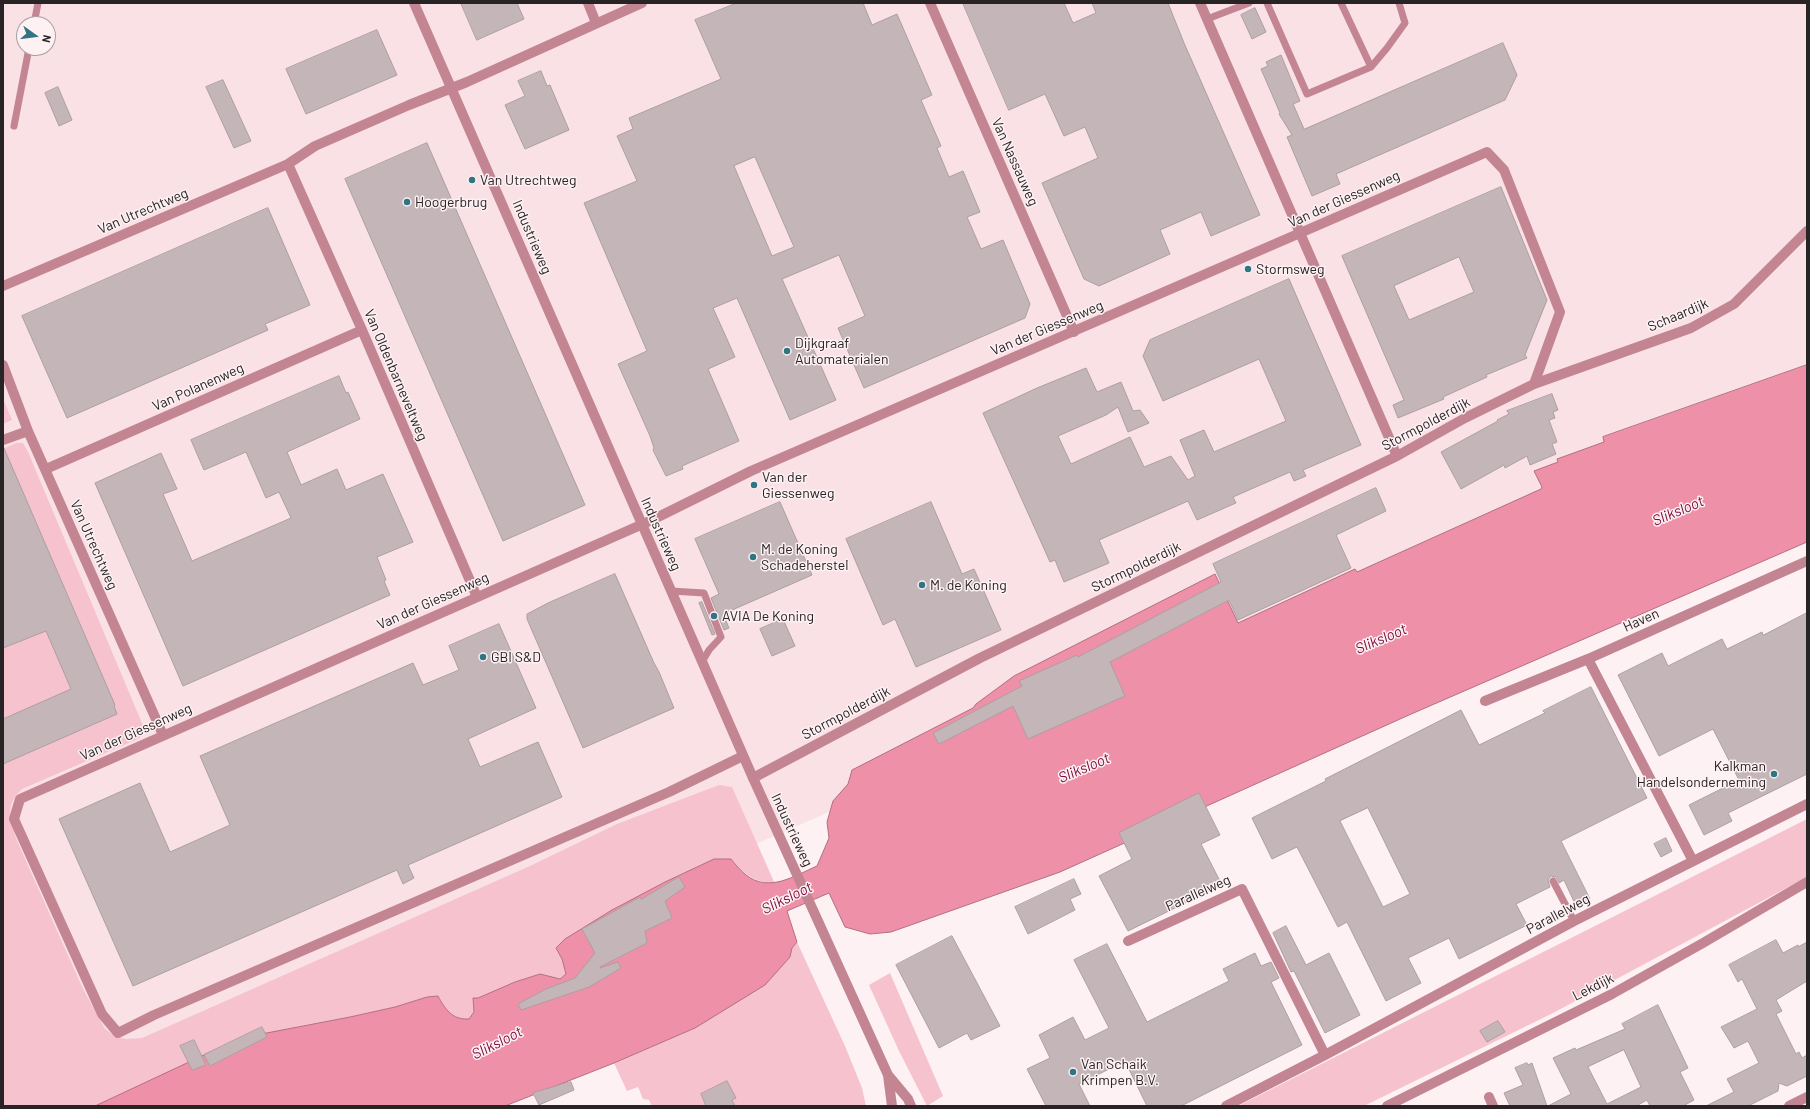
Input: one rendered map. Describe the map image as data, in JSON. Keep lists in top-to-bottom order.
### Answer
{
  "streets": {
    "street": [
      "Van Nassauweg",
      "Van der Giessenweg",
      "Van Utrechtweg",
      "Industrieweg",
      "Schaardijk",
      "Van Oldenbarneveltweg",
      "Van Polanenweg",
      "Stormpolderdijk",
      "Haven",
      "Parallelweg",
      "Lekdijk"
    ]
  },
  "crossings": [
    ["Van Nassauweg", "Van der Giessenweg"],
    ["Van der Giessenweg", "Van Utrechtweg"],
    ["Van der Giessenweg", "Industrieweg"],
    ["Van der Giessenweg", "Schaardijk"],
    ["Van der Giessenweg", "Van Oldenbarneveltweg"],
    ["Van der Giessenweg", "Stormpolderdijk"],
    ["Van Utrechtweg", "Industrieweg"],
    ["Van Utrechtweg", "Van Oldenbarneveltweg"],
    ["Van Utrechtweg", "Van Polanenweg"],
    ["Industrieweg", "Stormpolderdijk"],
    ["Schaardijk", "Stormpolderdijk"],
    ["Van Oldenbarneveltweg", "Van Polanenweg"]
  ],
  "water": ["Sliksloot"],
  "places": [
    "Van Utrechtweg",
    "Hoogerbrug",
    "Stormsweg",
    "Dijkgraaf Automaterialen",
    "Van der Giessenweg",
    "M. de Koning Schadeherstel",
    "M. de Koning",
    "AVIA De Koning",
    "GBI S&D",
    "Kalkman Handelsonderneming",
    "Van Schaik Krimpen B.V."
  ],
  "north": "right"
}
